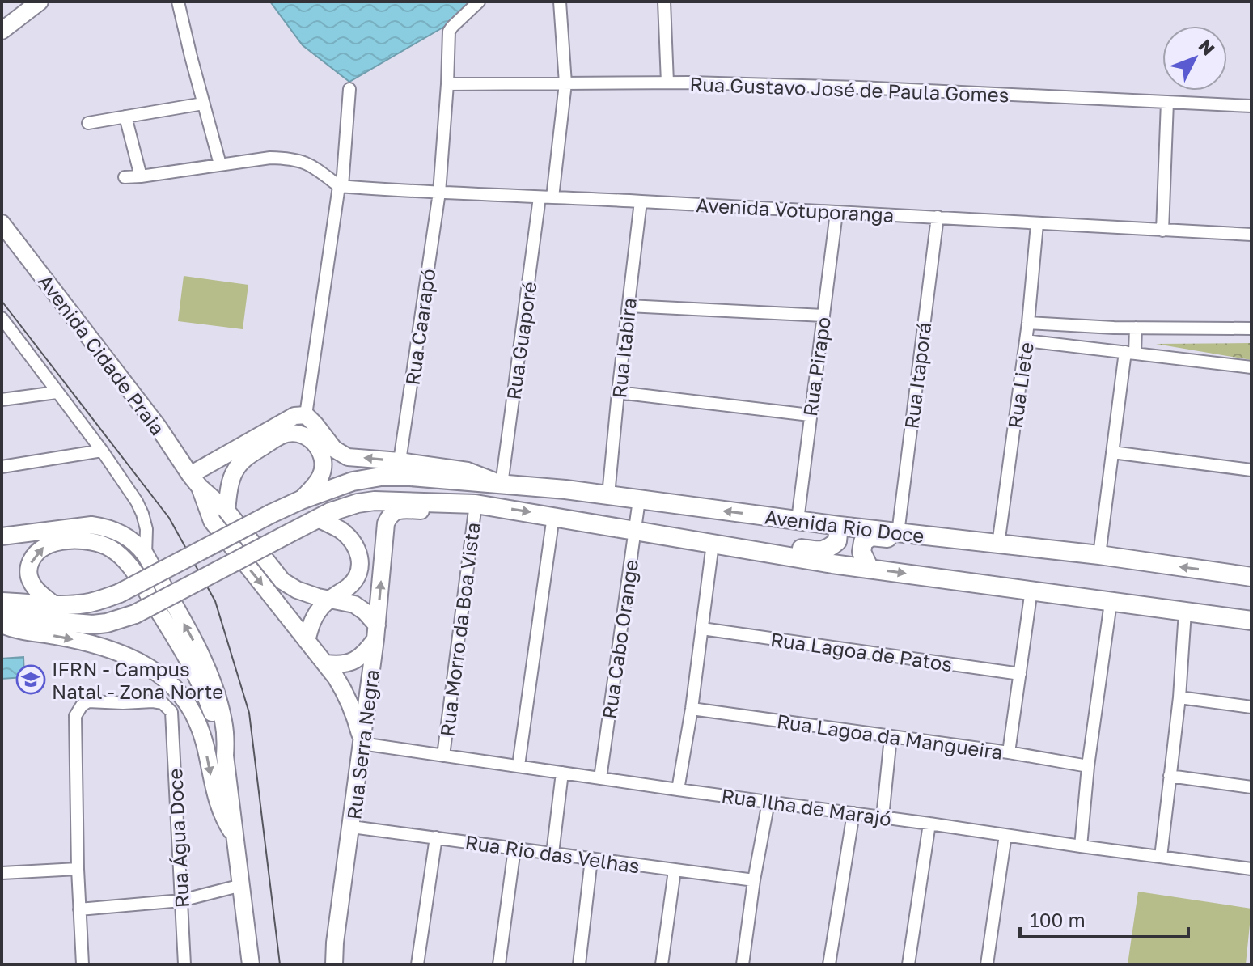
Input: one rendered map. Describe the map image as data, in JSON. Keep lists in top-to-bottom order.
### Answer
{
  "streets": {
    "main road": ["Avenida Cidade Praia", "Avenida Rio Doce", "Rua Serra Negra"],
    "street": [
      "Rua Gustavo José de Paula Gomes",
      "Avenida Votuporanga",
      "Rua Caarapó",
      "Rua Guaporé",
      "Rua Itabira",
      "Rua Pirapo",
      "Rua Itaporá",
      "Rua Liete",
      "Rua Morro da Boa Vista",
      "Rua Cabo Orange",
      "Rua Lagoa de Patos",
      "Rua Lagoa da Mangueira",
      "Rua Ilha de Marajó",
      "Rua Água Doce",
      "Rua Rio das Velhas"
    ]
  },
  "crossings": [
    ["Rua Gustavo José de Paula Gomes", "Rua Caarapó"],
    ["Avenida Votuporanga", "Rua Caarapó"],
    ["Avenida Votuporanga", "Rua Guaporé"],
    ["Avenida Votuporanga", "Rua Itabira"],
    ["Avenida Votuporanga", "Rua Pirapo"],
    ["Avenida Votuporanga", "Rua Itaporá"],
    ["Avenida Votuporanga", "Rua Liete"],
    ["Rua Guaporé", "Avenida Rio Doce"],
    ["Rua Itabira", "Avenida Rio Doce"],
    ["Avenida Cidade Praia", "Rua Serra Negra"],
    ["Avenida Cidade Praia", "Rua Ilha de Marajó"],
    ["Rua Pirapo", "Avenida Rio Doce"],
    ["Rua Itaporá", "Avenida Rio Doce"],
    ["Rua Liete", "Avenida Rio Doce"],
    ["Avenida Rio Doce", "Rua Morro da Boa Vista"],
    ["Avenida Rio Doce", "Rua Cabo Orange"],
    ["Avenida Rio Doce", "Rua Serra Negra"],
    ["Rua Morro da Boa Vista", "Rua Ilha de Marajó"],
    ["Rua Cabo Orange", "Rua Ilha de Marajó"],
    ["Rua Serra Negra", "Rua Ilha de Marajó"],
    ["Rua Serra Negra", "Rua Rio das Velhas"]
  ],
  "places": {
    "school or university": ["IFRN - Campus Natal - Zona Norte"]
  },
  "scale_bar": "100 m",
  "north": "top right"
}
